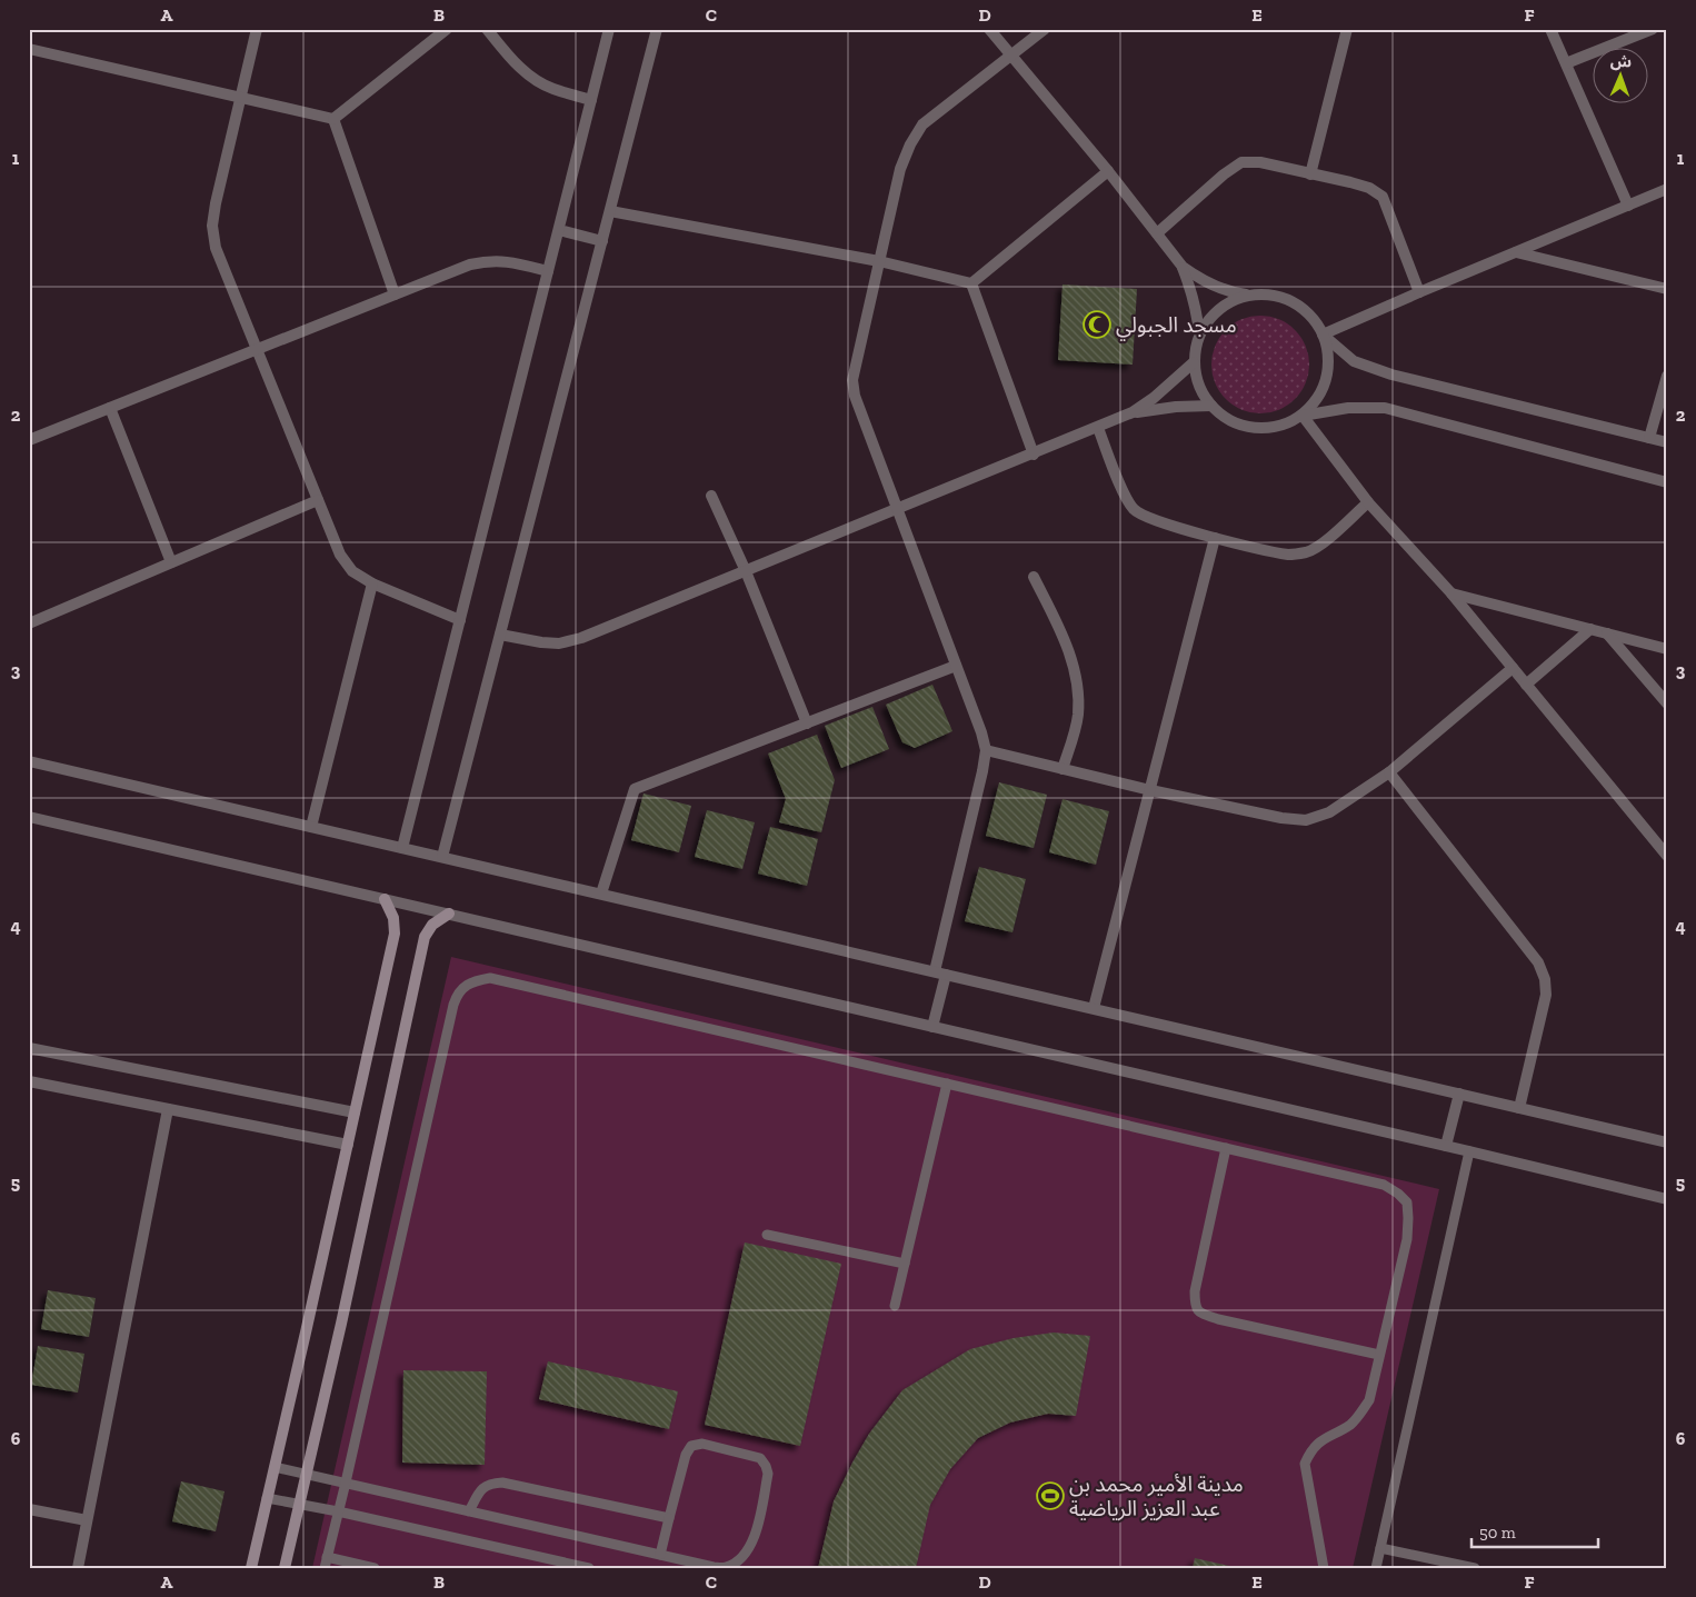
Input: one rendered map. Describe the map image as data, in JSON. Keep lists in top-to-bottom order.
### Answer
{
  "places": {
    "mosque": ["مسجد الجبولي"],
    "sports": ["مدينة الأمير محمد بن عبد العزيز الرياضية"]
  },
  "scale_bar": "50 m",
  "north": "top",
  "grid": {
    "columns": [
      "A",
      "B",
      "C",
      "D",
      "E",
      "F"
    ],
    "rows": [
      "1",
      "2",
      "3",
      "4",
      "5",
      "6"
    ]
  }
}
